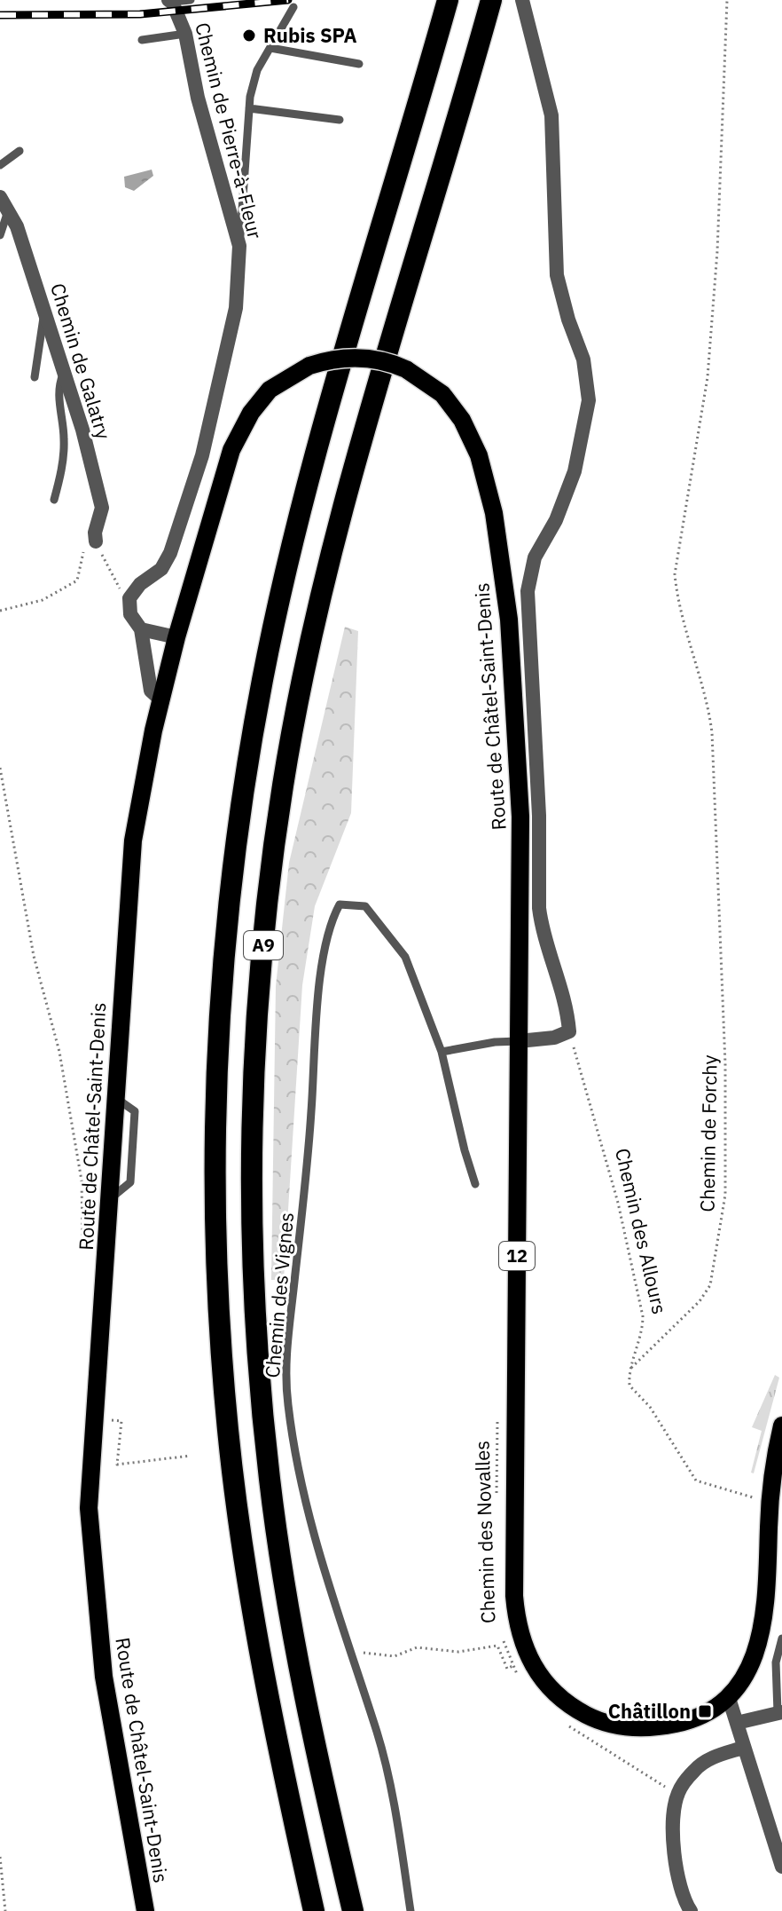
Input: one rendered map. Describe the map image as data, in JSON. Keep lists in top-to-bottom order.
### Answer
{
  "streets": {
    "highway": ["A9"],
    "main road": ["Route de Châtel-Saint-Denis", "12"],
    "street": ["Chemin de Pierre-à-Fleur", "Chemin de Galatry"],
    "lane": ["Chemin des Vignes"],
    "path": ["Chemin de Forchy", "Chemin des Allours", "Chemin des Novalles"]
  },
  "crossings": [
    ["Chemin de Pierre-à-Fleur", "Route de Châtel-Saint-Denis"],
    ["Route de Châtel-Saint-Denis", "Chemin des Novalles"],
    ["Chemin de Forchy", "Chemin des Allours"]
  ],
  "places": {
    "other": ["Rubis SPA"],
    "transit": ["Châtillon"]
  }
}
